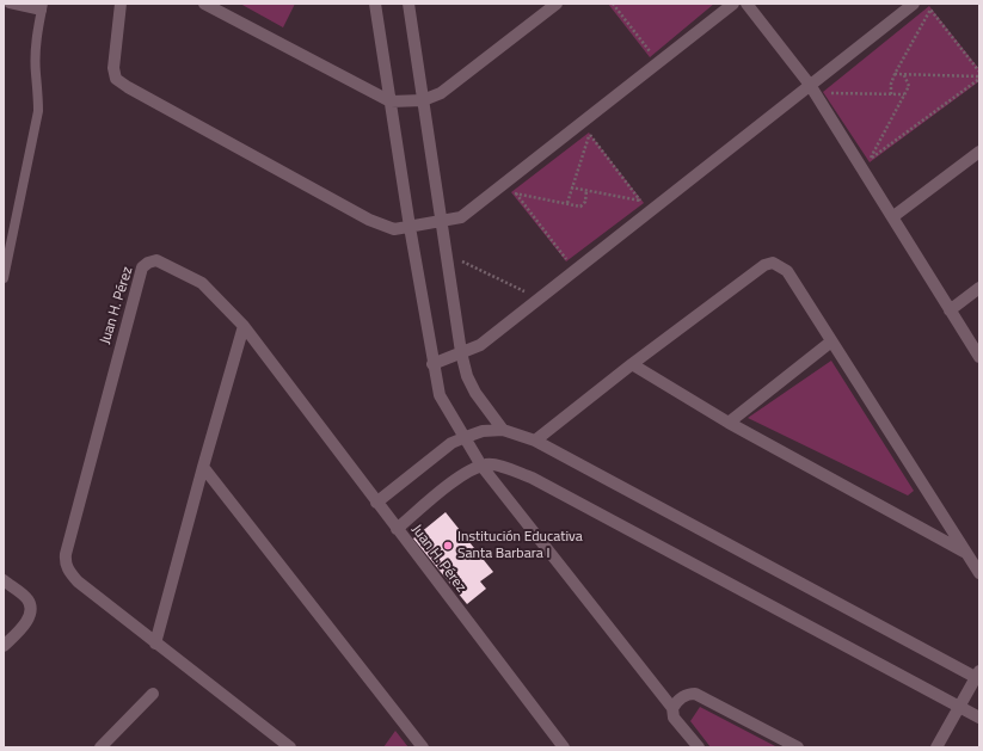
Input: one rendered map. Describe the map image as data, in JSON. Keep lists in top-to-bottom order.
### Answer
{
  "streets": {
    "street": ["Juan H. Pérez"]
  },
  "places": ["Institución Educativa Santa Barbara I"]
}
